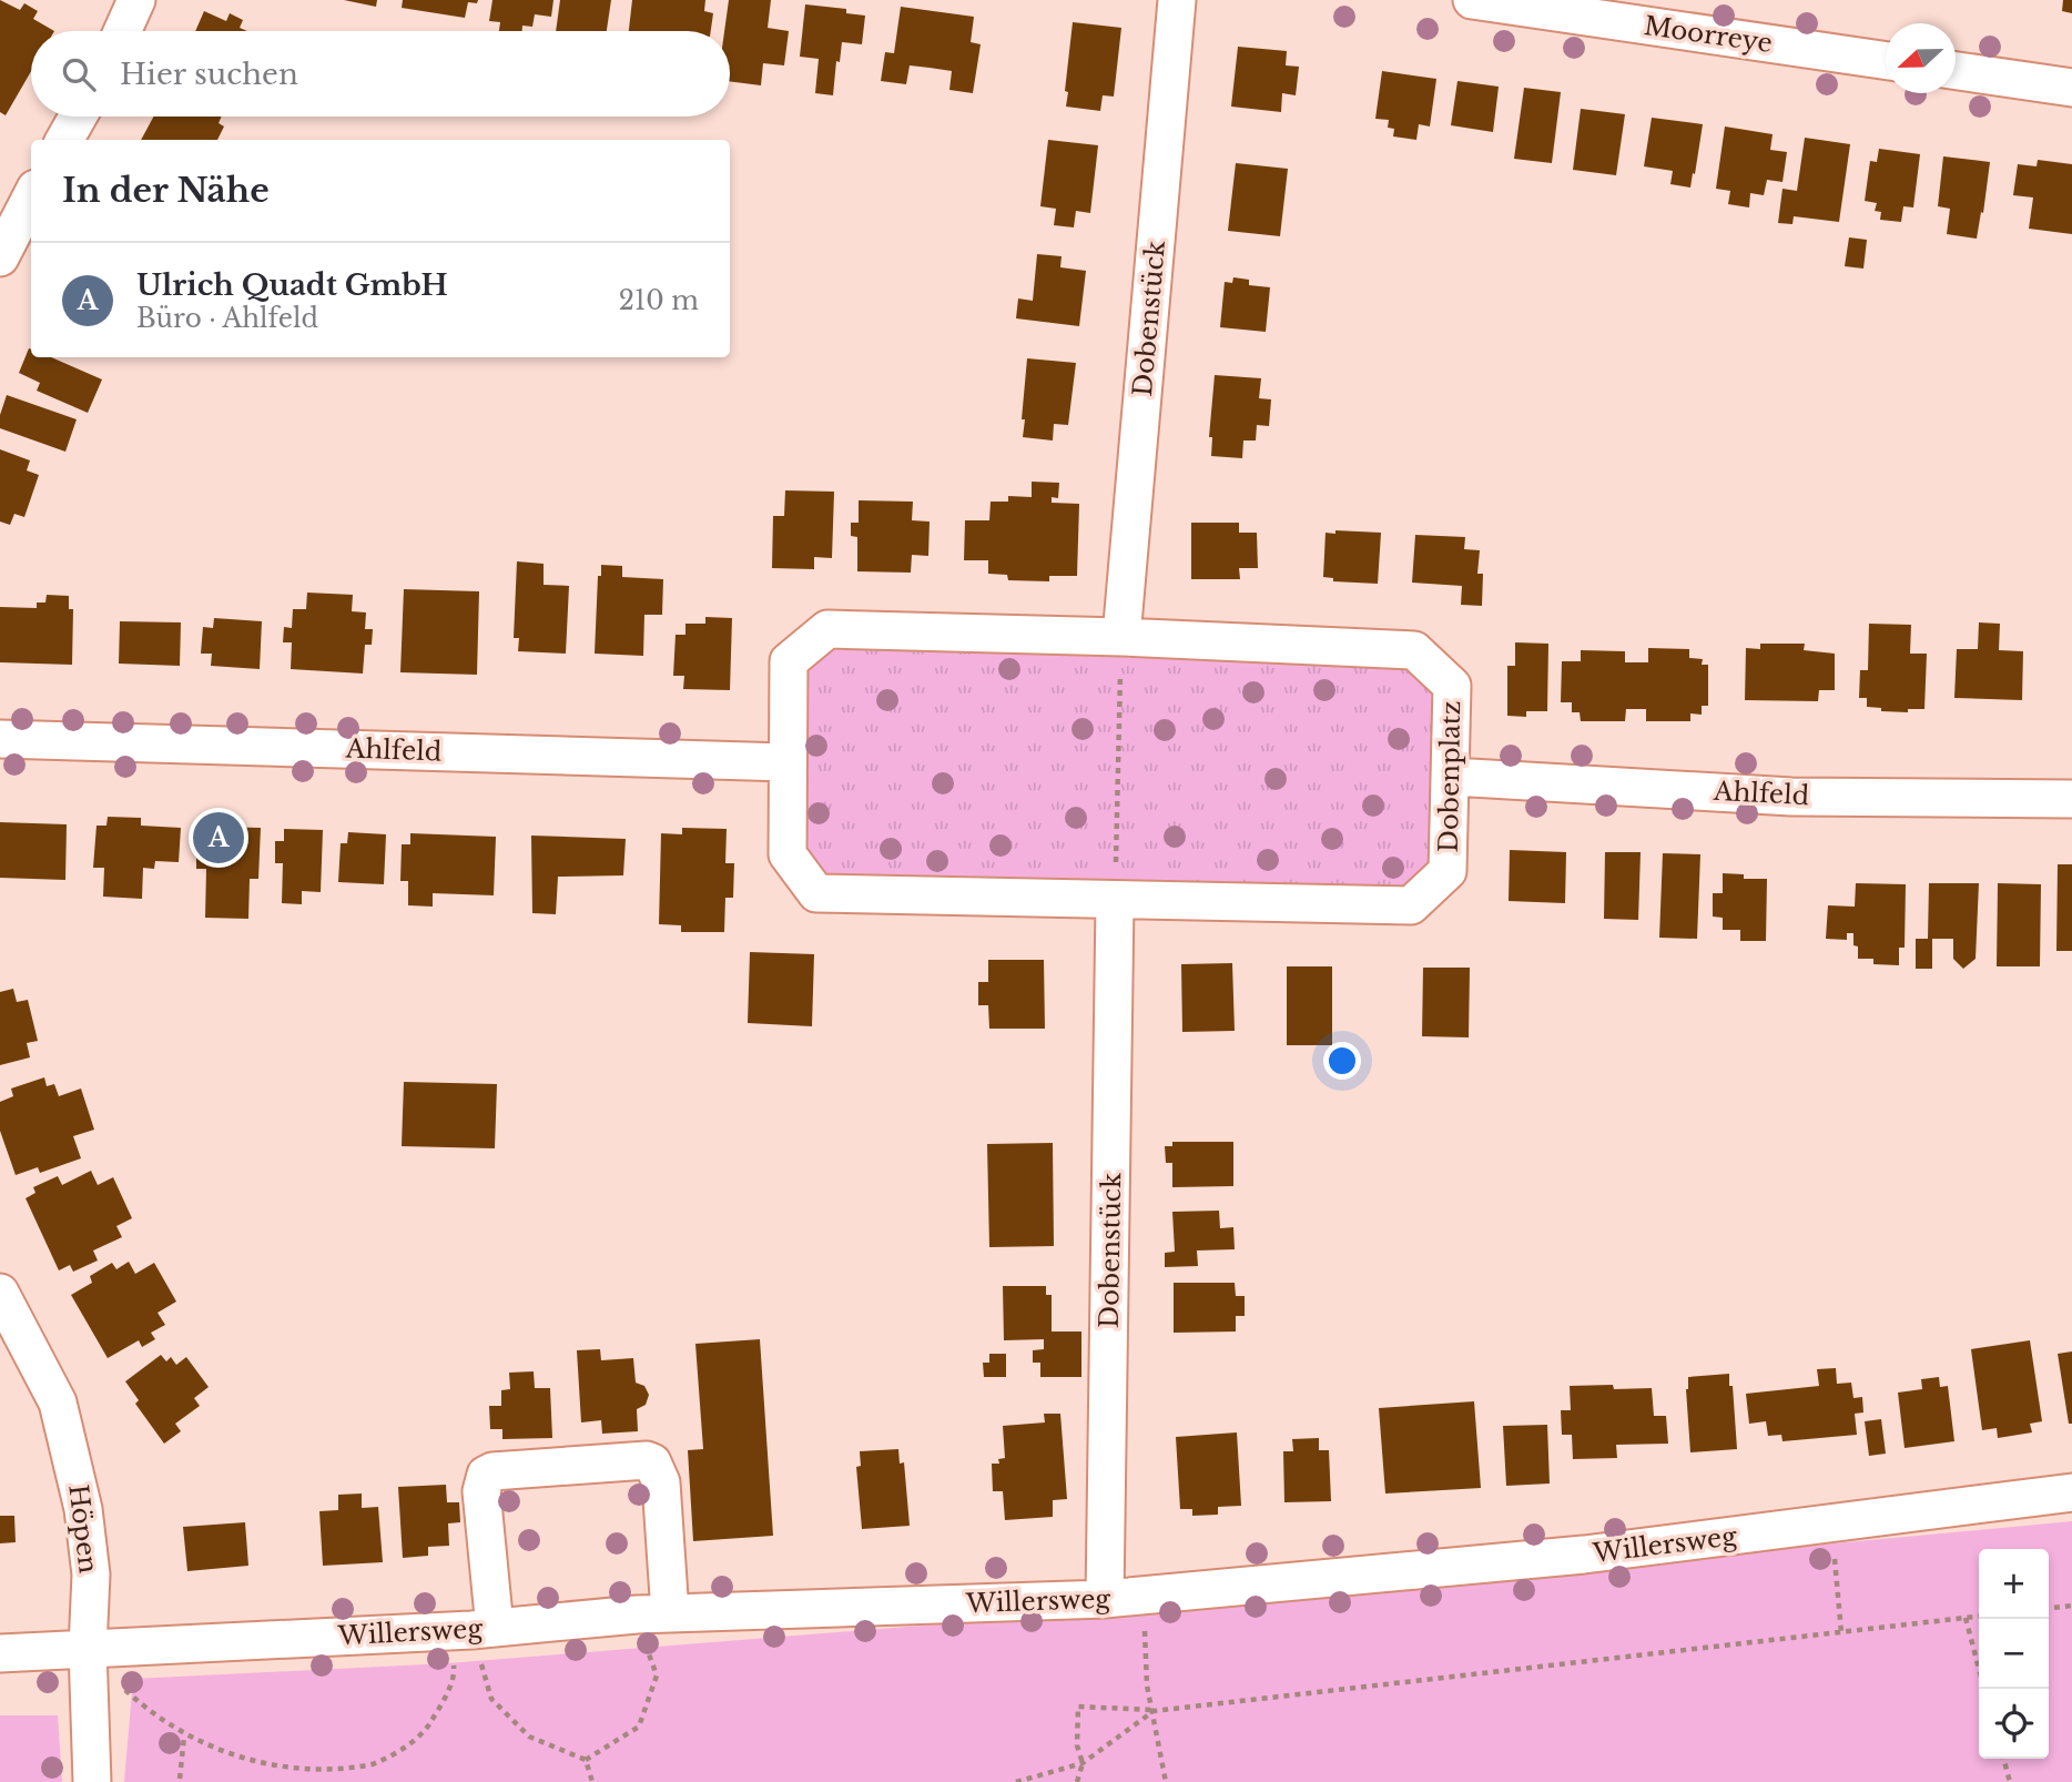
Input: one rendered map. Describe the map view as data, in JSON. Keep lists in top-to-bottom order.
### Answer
{
  "streets": {
    "street": [
      "Moorreye",
      "Dobenstück",
      "Ahlfeld",
      "Dobenplatz",
      "Höpen",
      "Willersweg"
    ]
  },
  "crossings": [
    ["Dobenstück", "Dobenplatz"],
    ["Dobenstück", "Willersweg"],
    ["Ahlfeld", "Dobenplatz"],
    ["Höpen", "Willersweg"]
  ],
  "north": "left",
  "page": {
    "search": "Hier suchen",
    "heading": "In der Nähe",
    "list": [
      {
        "mark": "A",
        "name": "Ulrich Quadt GmbH",
        "note": "Büro · Ahlfeld",
        "value": "210 m"
      }
    ],
    "pins": "A",
    "map_buttons": ["+", "−"]
  }
}
